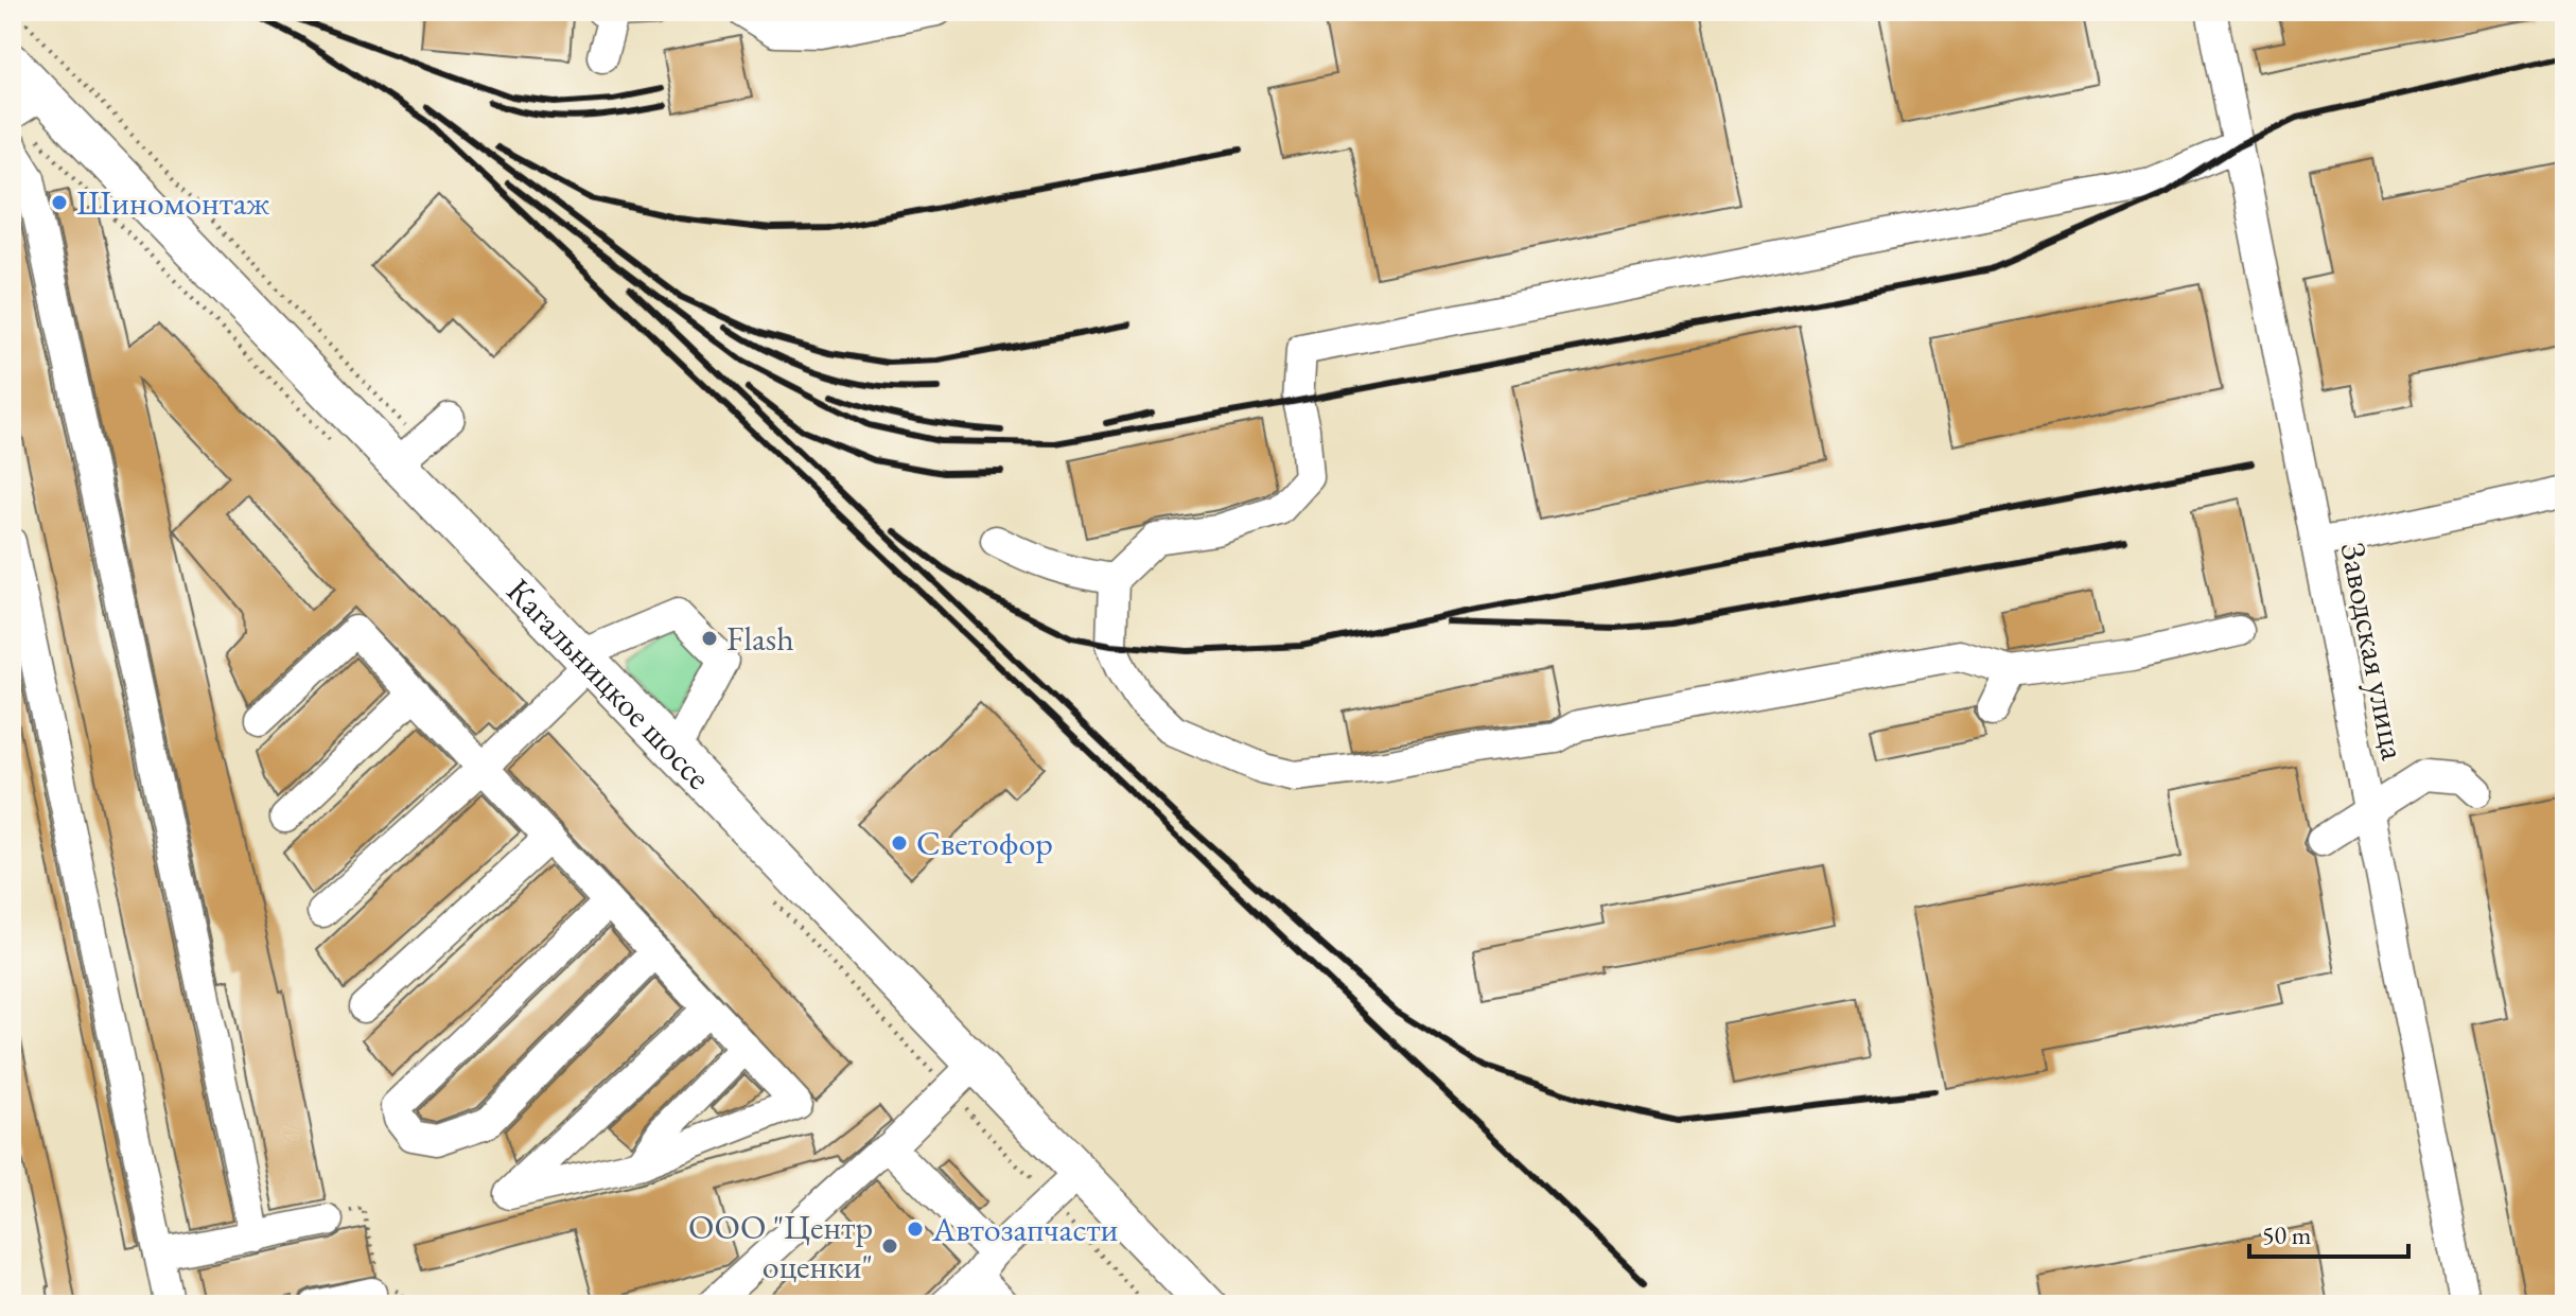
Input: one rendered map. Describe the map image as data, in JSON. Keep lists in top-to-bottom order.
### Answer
{
  "streets": {
    "main road": ["Кагальницкое шоссе"],
    "street": ["Заводская улица"]
  },
  "places": [
    "Шиномонтаж",
    "Flash",
    "Светофор",
    "Автозапчасти",
    "ООО \"Центр оценки\""
  ],
  "scale_bar": "50 m"
}
